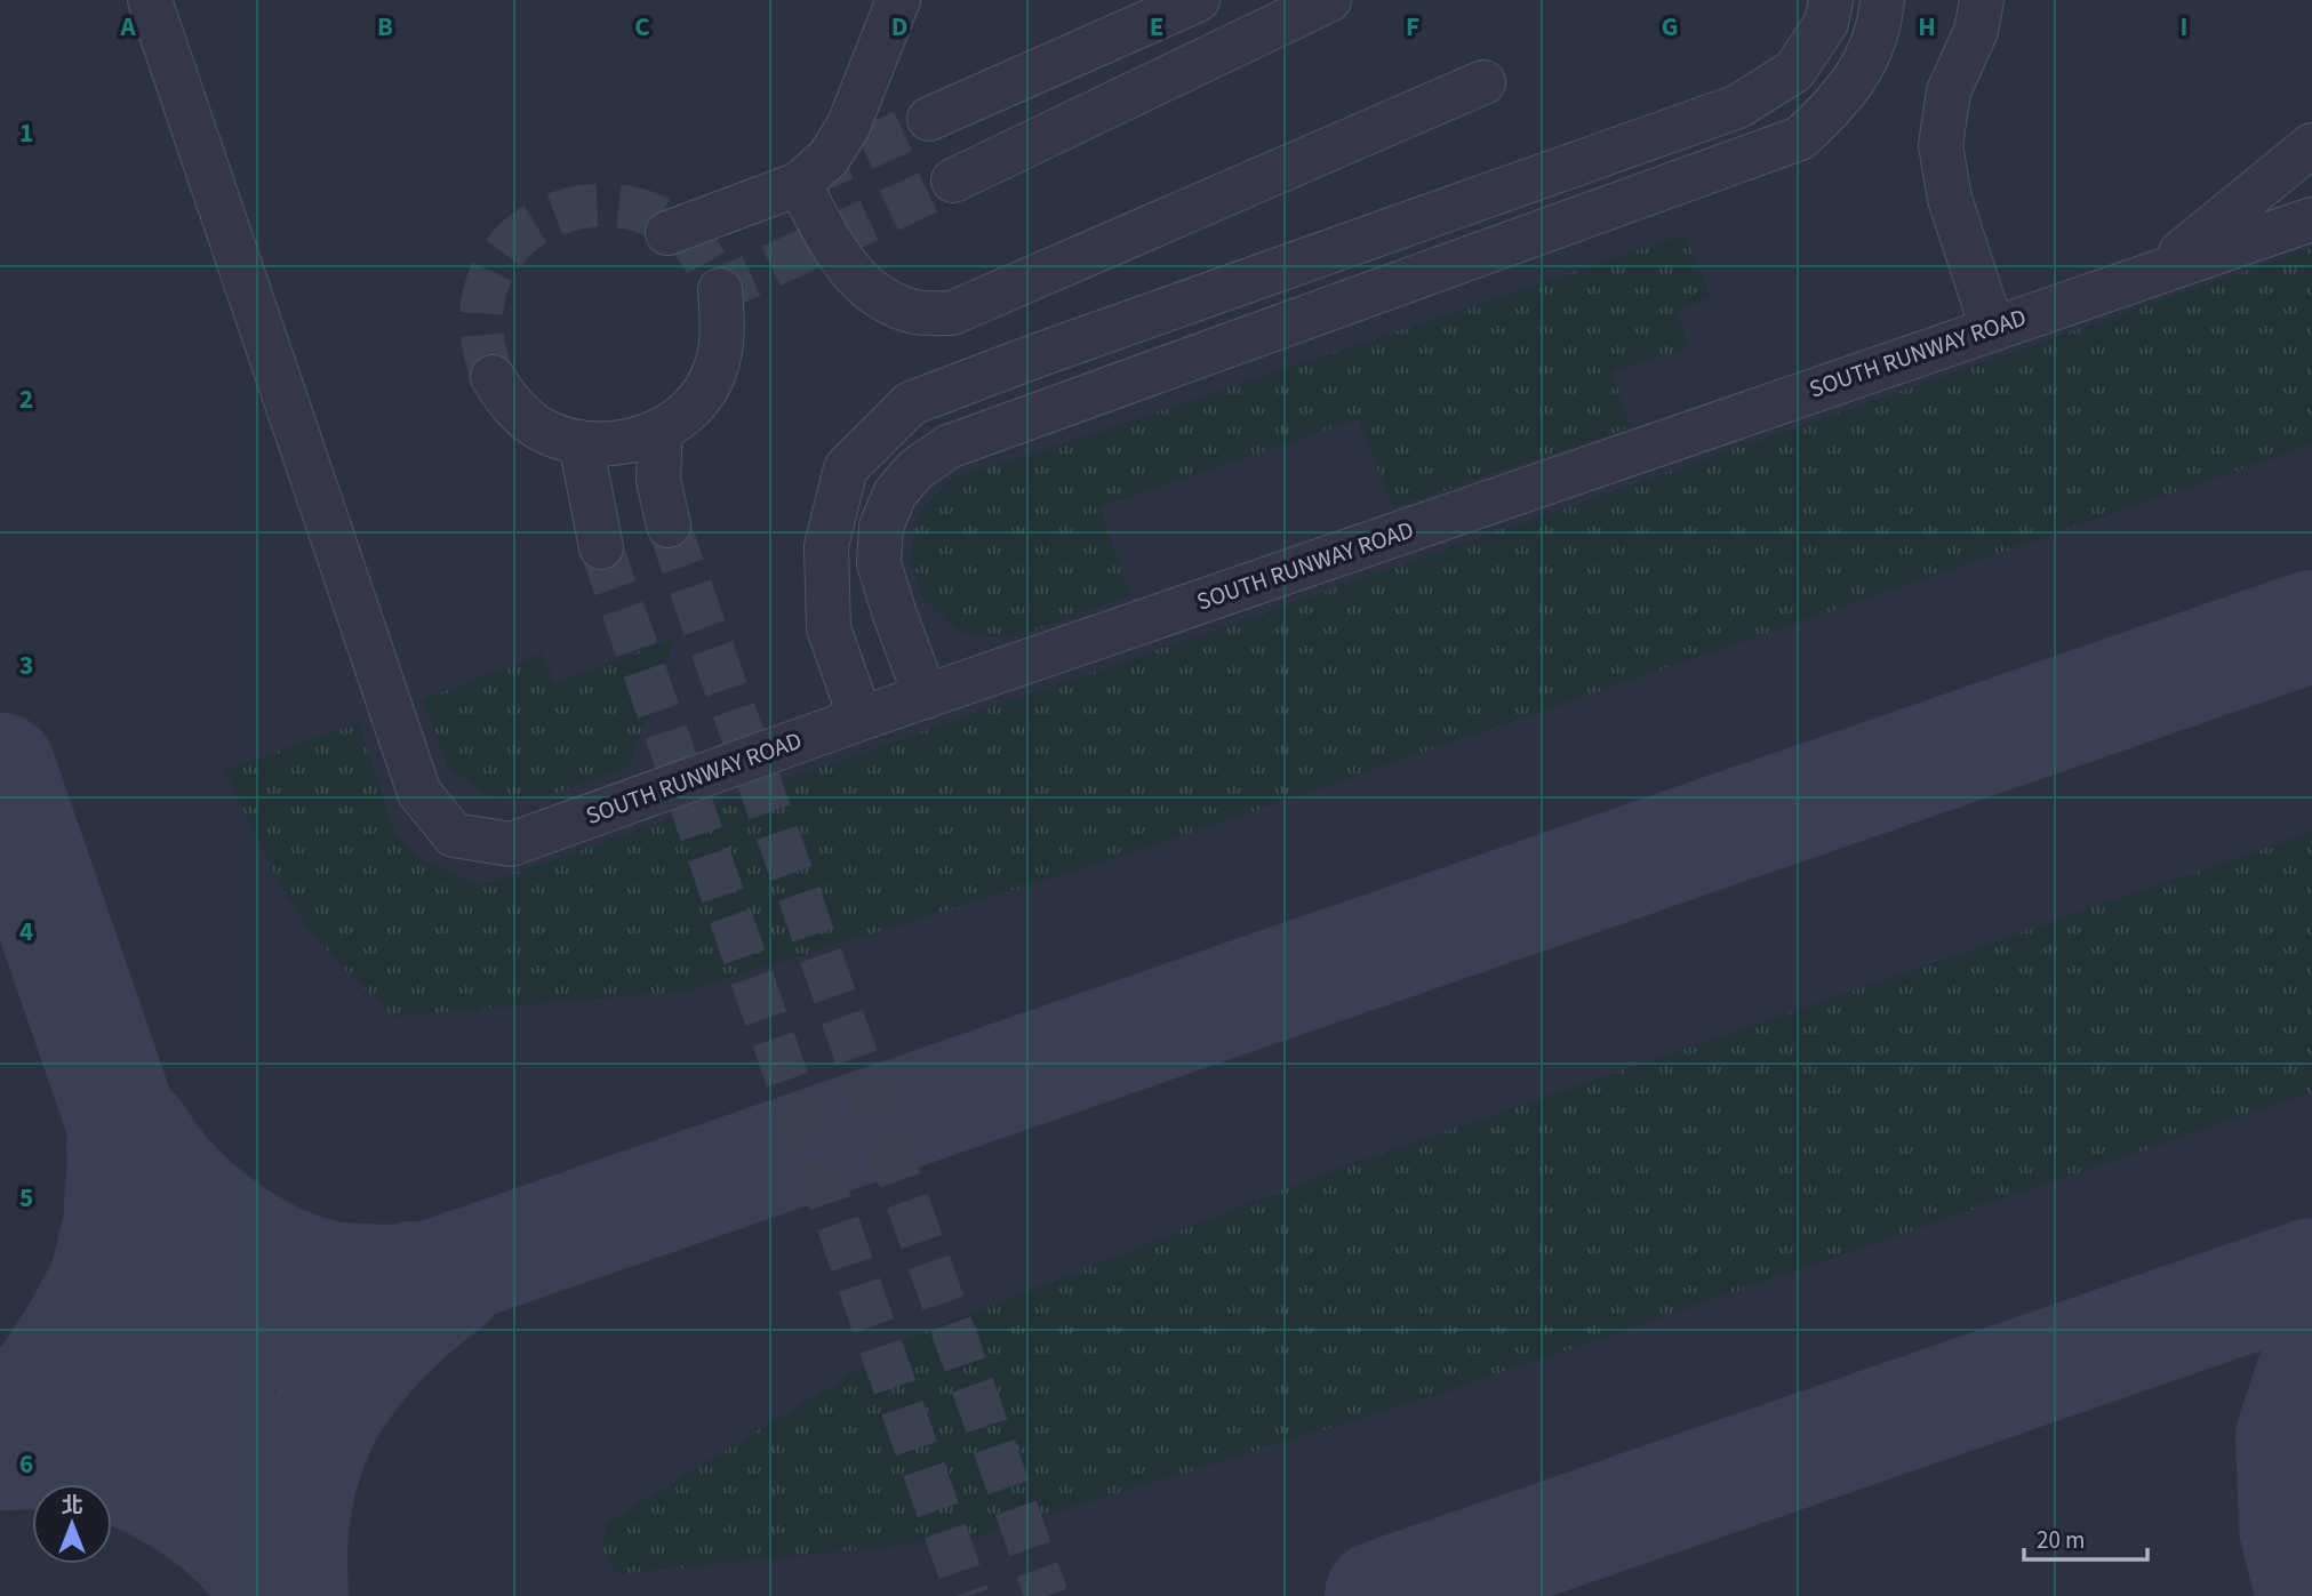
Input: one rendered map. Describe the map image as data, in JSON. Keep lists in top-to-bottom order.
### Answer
{
  "streets": {
    "lane": ["SOUTH RUNWAY ROAD"]
  },
  "scale_bar": "20 m",
  "north": "top",
  "grid": {
    "columns": [
      "A",
      "B",
      "C",
      "D",
      "E",
      "F",
      "G",
      "H",
      "I"
    ],
    "rows": [
      "1",
      "2",
      "3",
      "4",
      "5",
      "6"
    ]
  }
}
